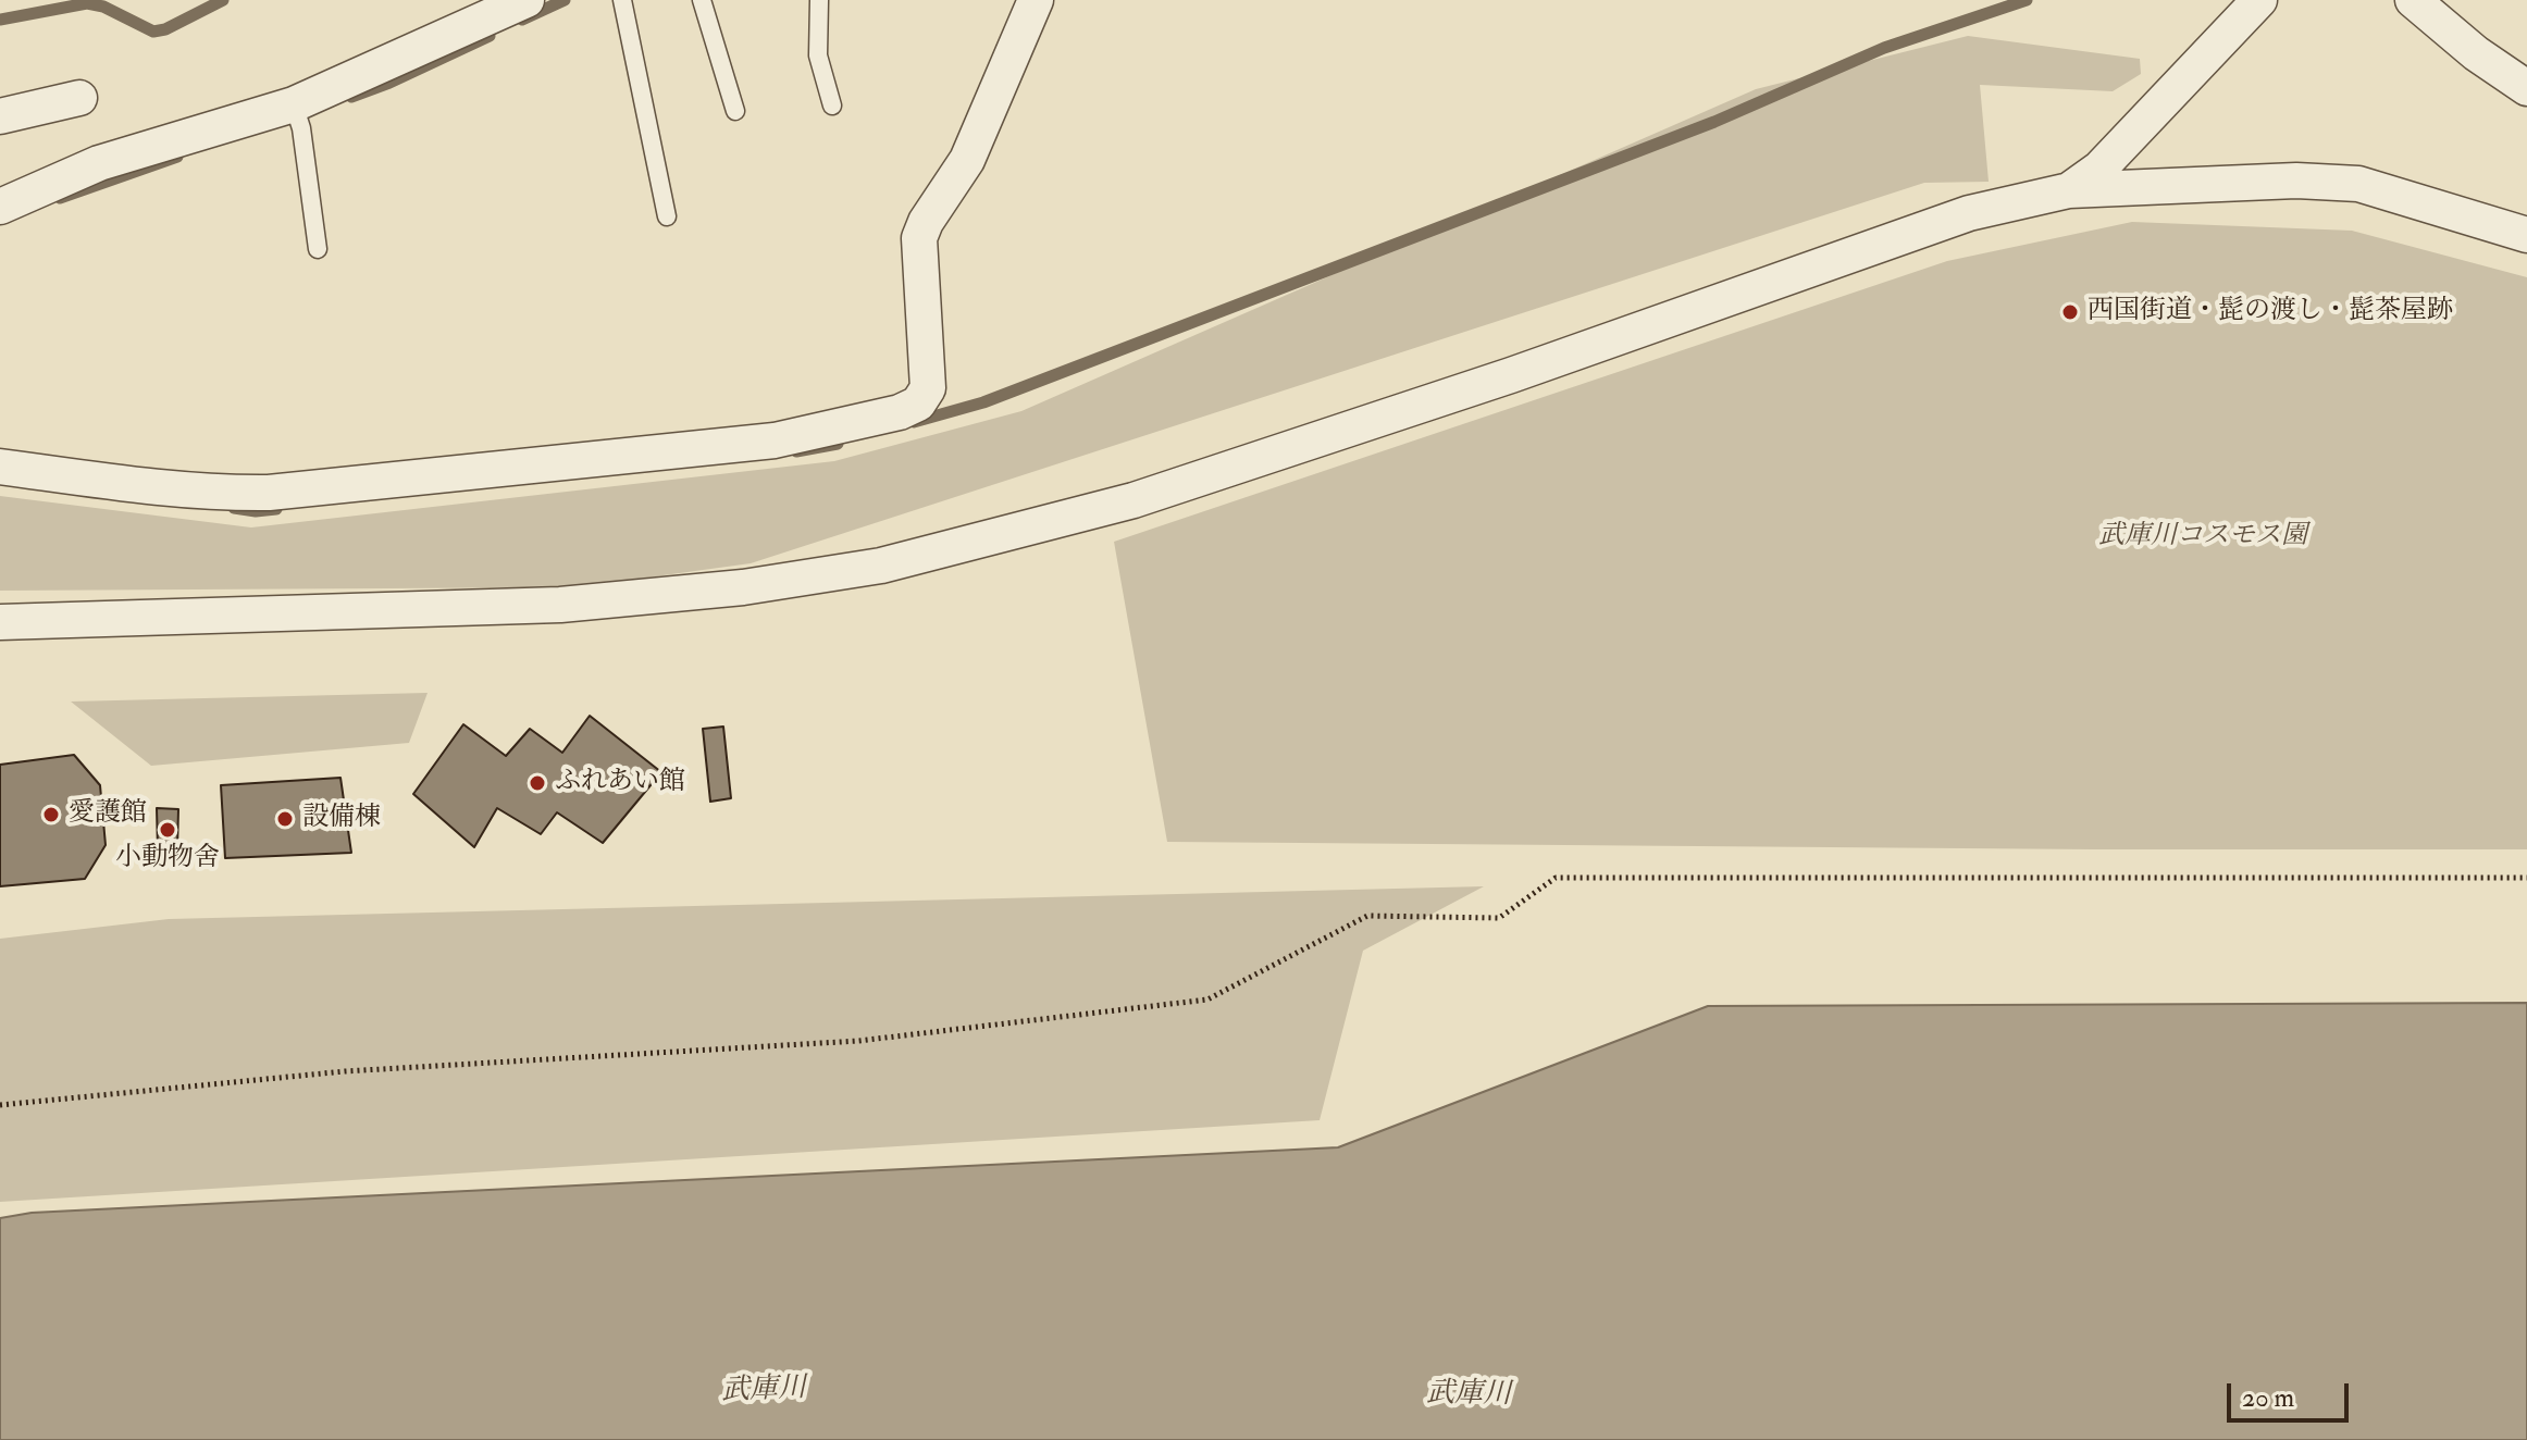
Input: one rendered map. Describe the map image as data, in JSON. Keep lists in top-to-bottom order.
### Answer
{
  "water": ["武庫川"],
  "parks": ["武庫川コスモス園"],
  "places": [
    "西国街道・髭の渡し・髭茶屋跡",
    "ふれあい館",
    "愛護館",
    "設備棟",
    "小動物舍"
  ],
  "scale_bar": "20 m"
}
